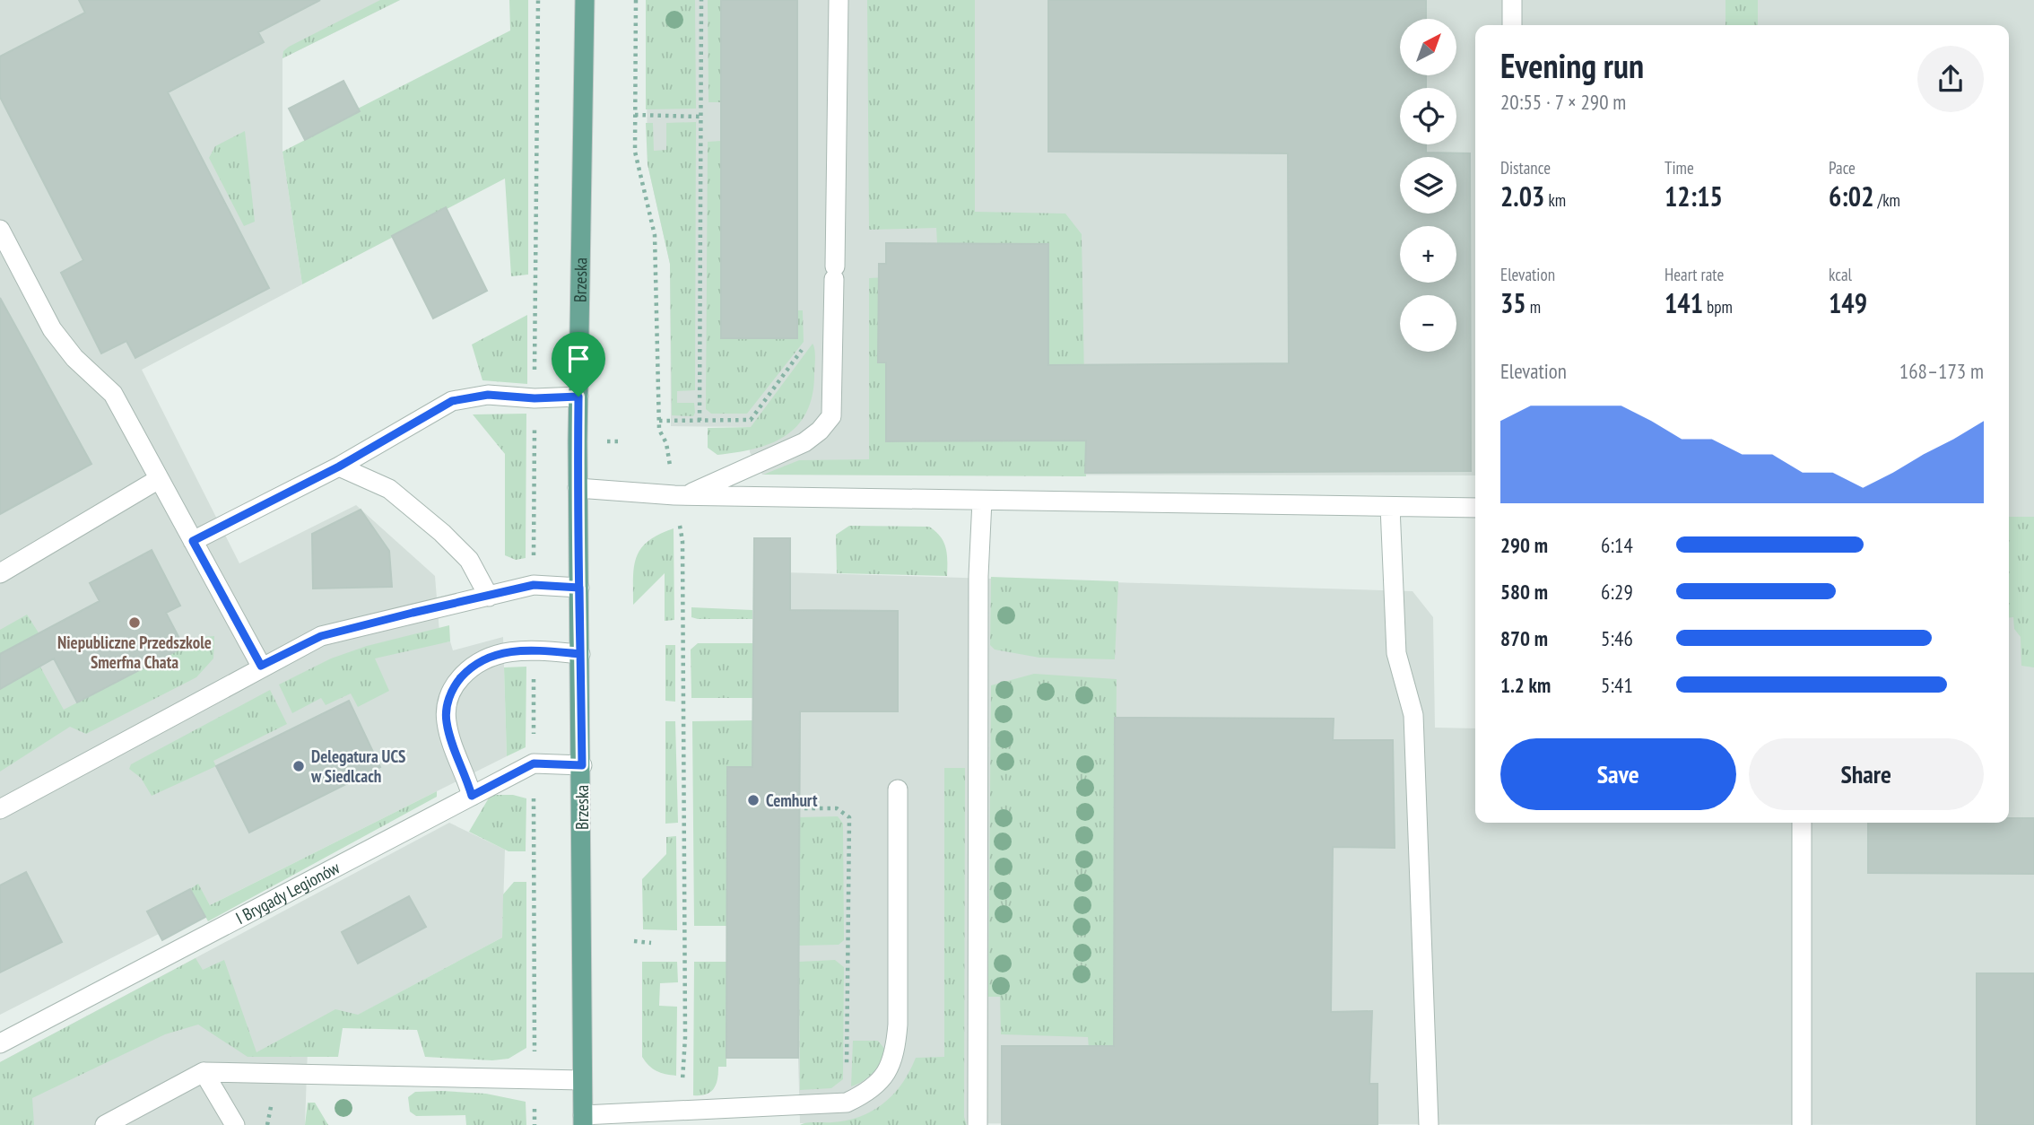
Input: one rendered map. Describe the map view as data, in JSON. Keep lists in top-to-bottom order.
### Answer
{
  "streets": {
    "main road": ["Brzeska"],
    "street": ["I Brygady Legionów"]
  },
  "crossings": [
    ["Brzeska", "I Brygady Legionów"]
  ],
  "places": ["Niepubliczne Przedszkole Smerfna Chata", "Delegatura UCS w Siedlcach", "Cemhurt"],
  "north": "top right",
  "page": {
    "map_buttons": ["+", "−"],
    "heading": ["Evening run", "20:55 · 7 × 290 m"],
    "stats": [
      ["Distance", "2.03 km"],
      ["Time", "12:15"],
      ["Pace", "6:02 /km"],
      ["Elevation", "35 m"],
      ["Heart rate", "141 bpm"],
      ["kcal", "149"]
    ],
    "chart": ["Elevation", "168–173 m"],
    "list": [
      {
        "name": "290 m",
        "note": "6:14"
      },
      {
        "name": "580 m",
        "note": "6:29"
      },
      {
        "name": "870 m",
        "note": "5:46"
      },
      {
        "name": "1.2 km",
        "note": "5:41"
      }
    ],
    "buttons": ["Save", "Share"]
  }
}
